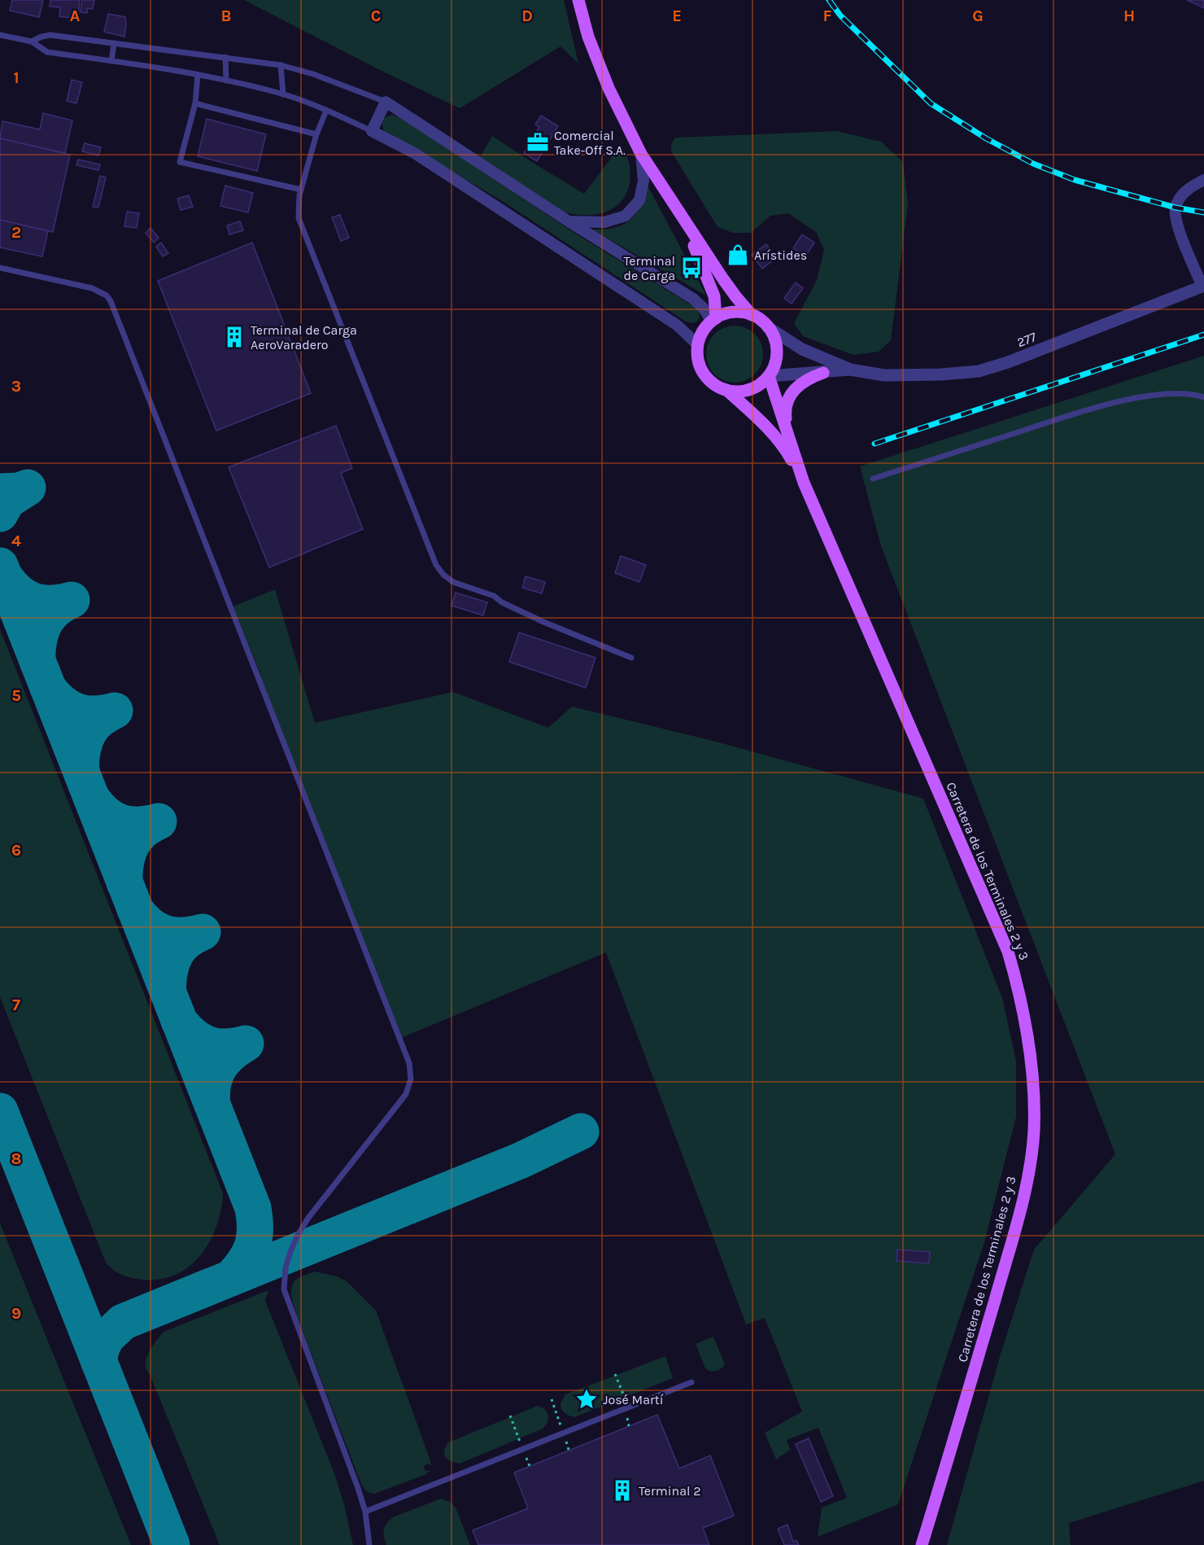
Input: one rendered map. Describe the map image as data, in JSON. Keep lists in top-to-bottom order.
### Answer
{
  "streets": {
    "main road": ["Carretera de los Terminales 2 y 3"],
    "street": ["277"]
  },
  "crossings": [
    ["277", "Carretera de los Terminales 2 y 3"]
  ],
  "places": {
    "office": ["Comercial Take-Off S.A."],
    "shop": ["Arístides"],
    "bus stop": ["Terminal de Carga"],
    "building": ["Terminal de Carga AeroVaradero", "Terminal 2"],
    "place": ["José Martí"]
  },
  "grid": {
    "columns": [
      "A",
      "B",
      "C",
      "D",
      "E",
      "F",
      "G",
      "H"
    ],
    "rows": [
      "1",
      "2",
      "3",
      "4",
      "5",
      "6",
      "7",
      "8",
      "9"
    ]
  }
}
